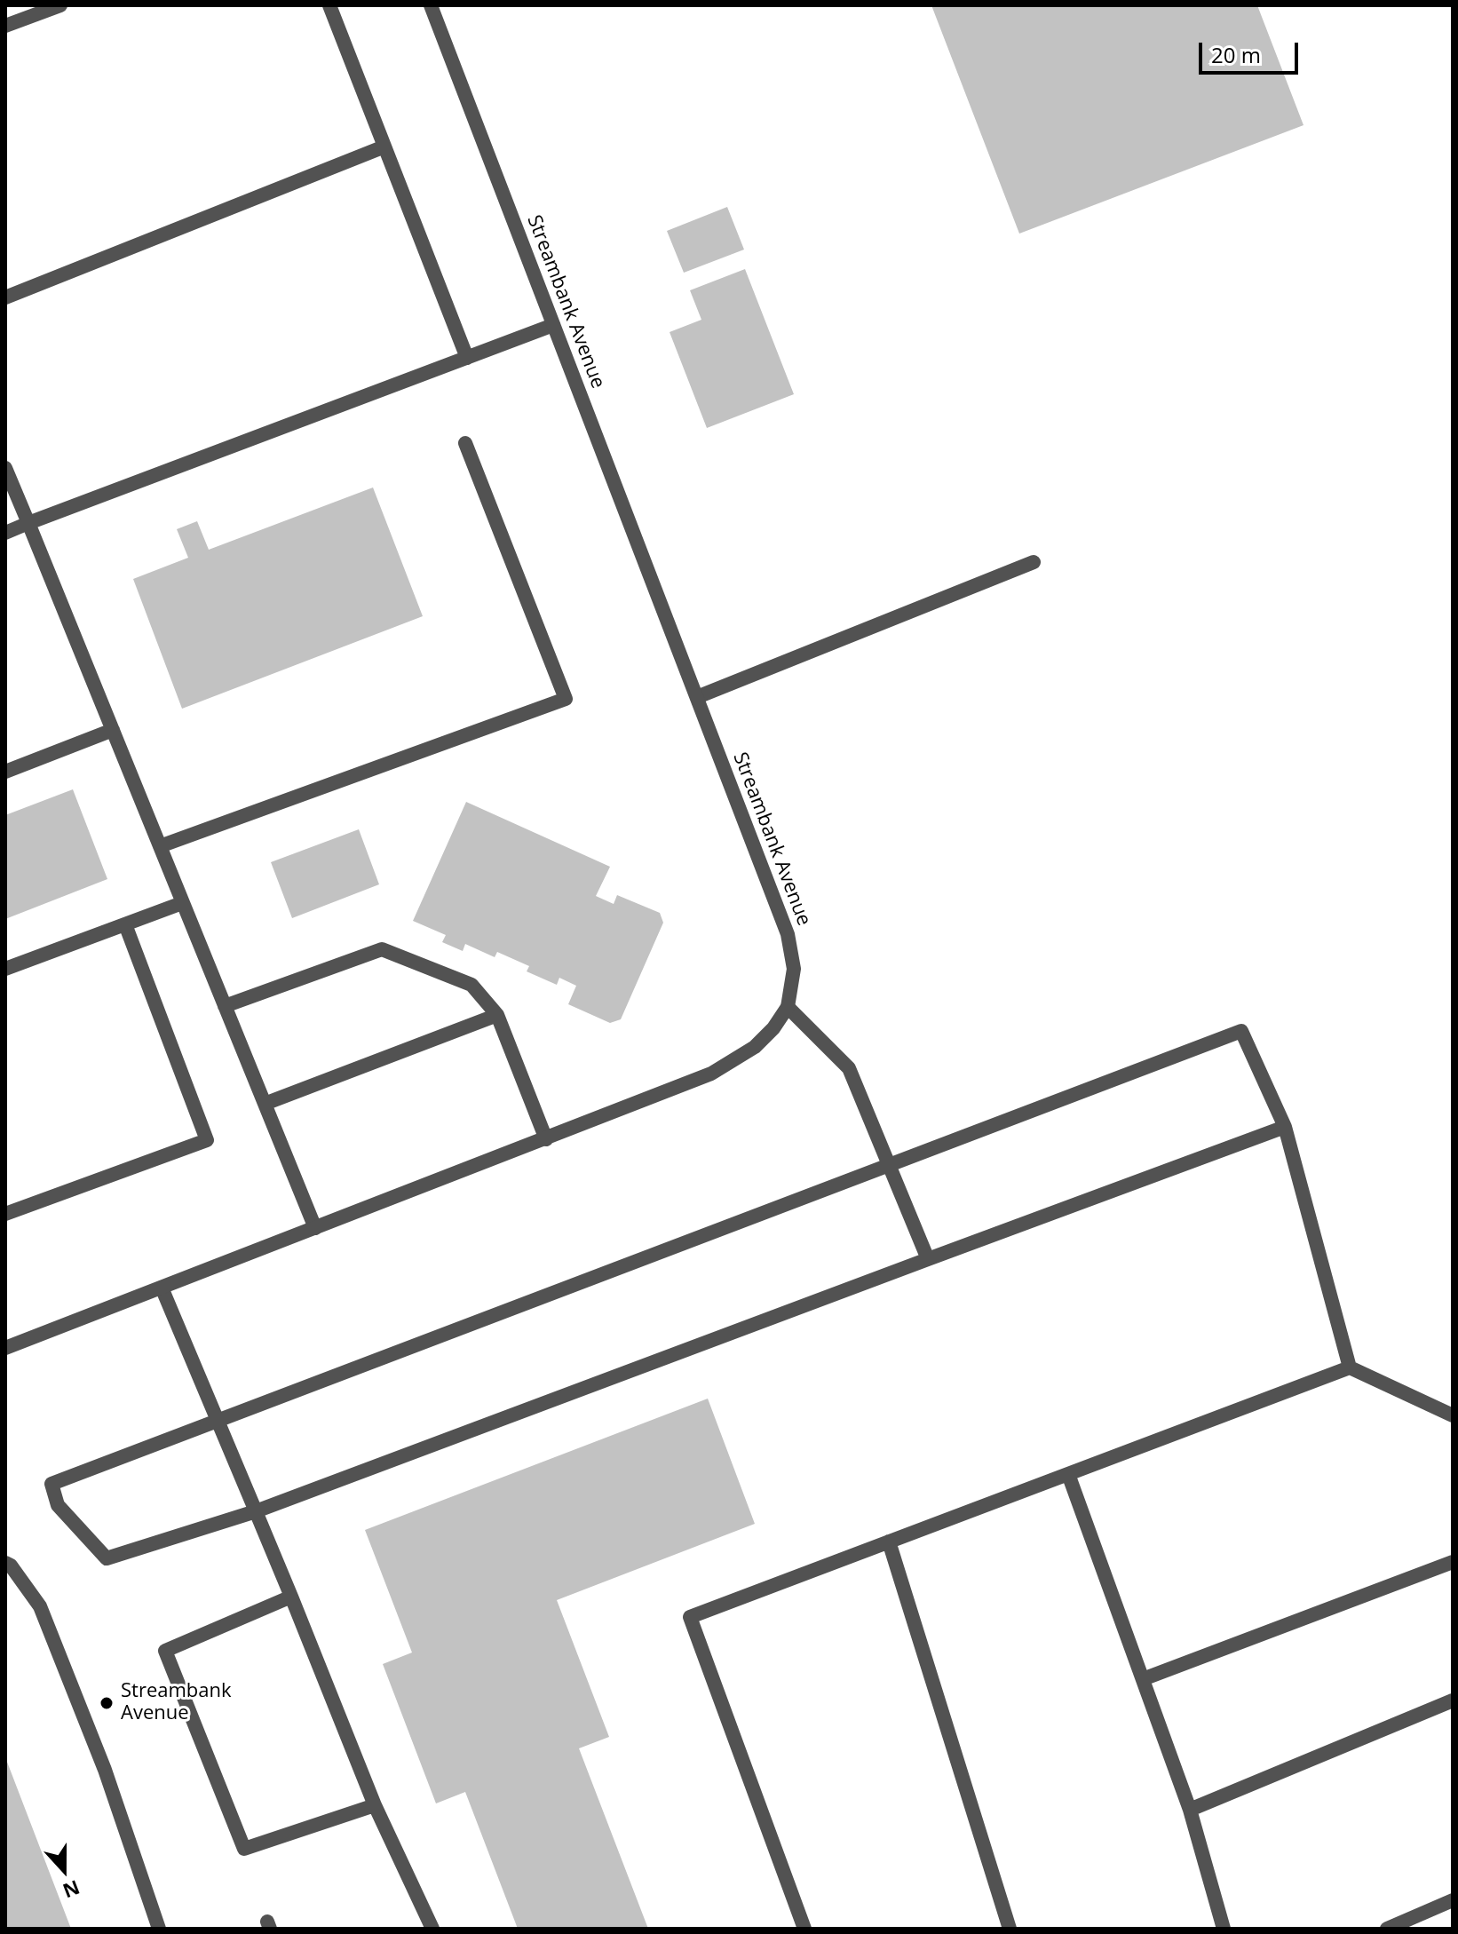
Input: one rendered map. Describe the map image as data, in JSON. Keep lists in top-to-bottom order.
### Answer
{
  "streets": {
    "street": ["Streambank Avenue"]
  },
  "places": ["Streambank Avenue"],
  "scale_bar": "20 m",
  "north": "bottom"
}
